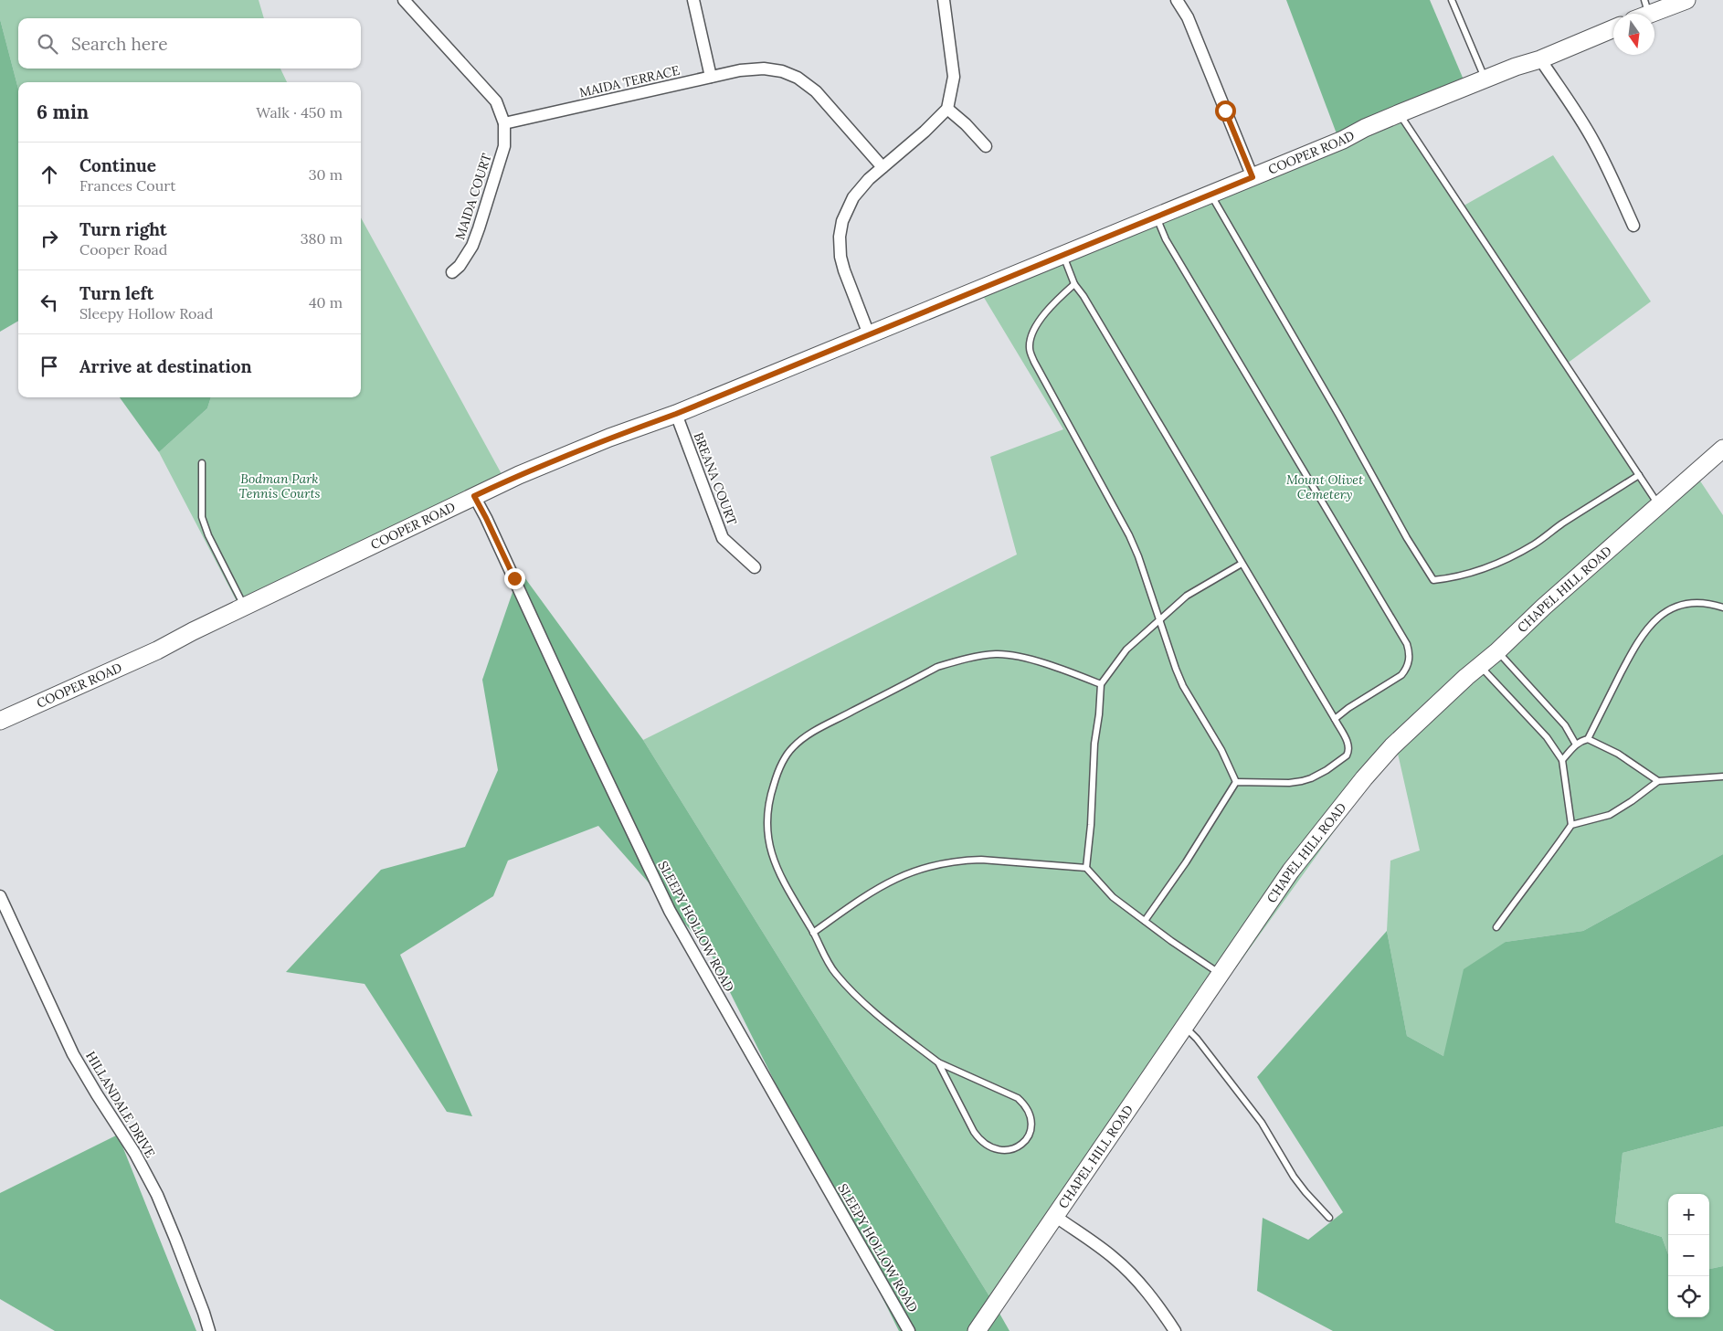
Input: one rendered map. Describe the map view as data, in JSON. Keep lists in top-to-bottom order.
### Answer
{
  "streets": {
    "street": [
      "MAIDA TERRACE",
      "COOPER ROAD",
      "MAIDA COURT",
      "BREANA COURT",
      "CHAPEL HILL ROAD",
      "SLEEPY HOLLOW ROAD",
      "HILLANDALE DRIVE"
    ]
  },
  "crossings": [
    ["MAIDA TERRACE", "MAIDA COURT"],
    ["COOPER ROAD", "BREANA COURT"],
    ["COOPER ROAD", "SLEEPY HOLLOW ROAD"]
  ],
  "parks": ["Bodman Park Tennis Courts", "Mount Olivet Cemetery"],
  "north": "bottom",
  "page": {
    "search": "Search here",
    "heading": ["6 min", "Walk · 450 m"],
    "list": [
      ["Continue", "Frances Court", "30 m"],
      ["Turn right", "Cooper Road", "380 m"],
      ["Turn left", "Sleepy Hollow Road", "40 m"],
      "Arrive at destination"
    ],
    "map_buttons": ["+", "−"]
  }
}
